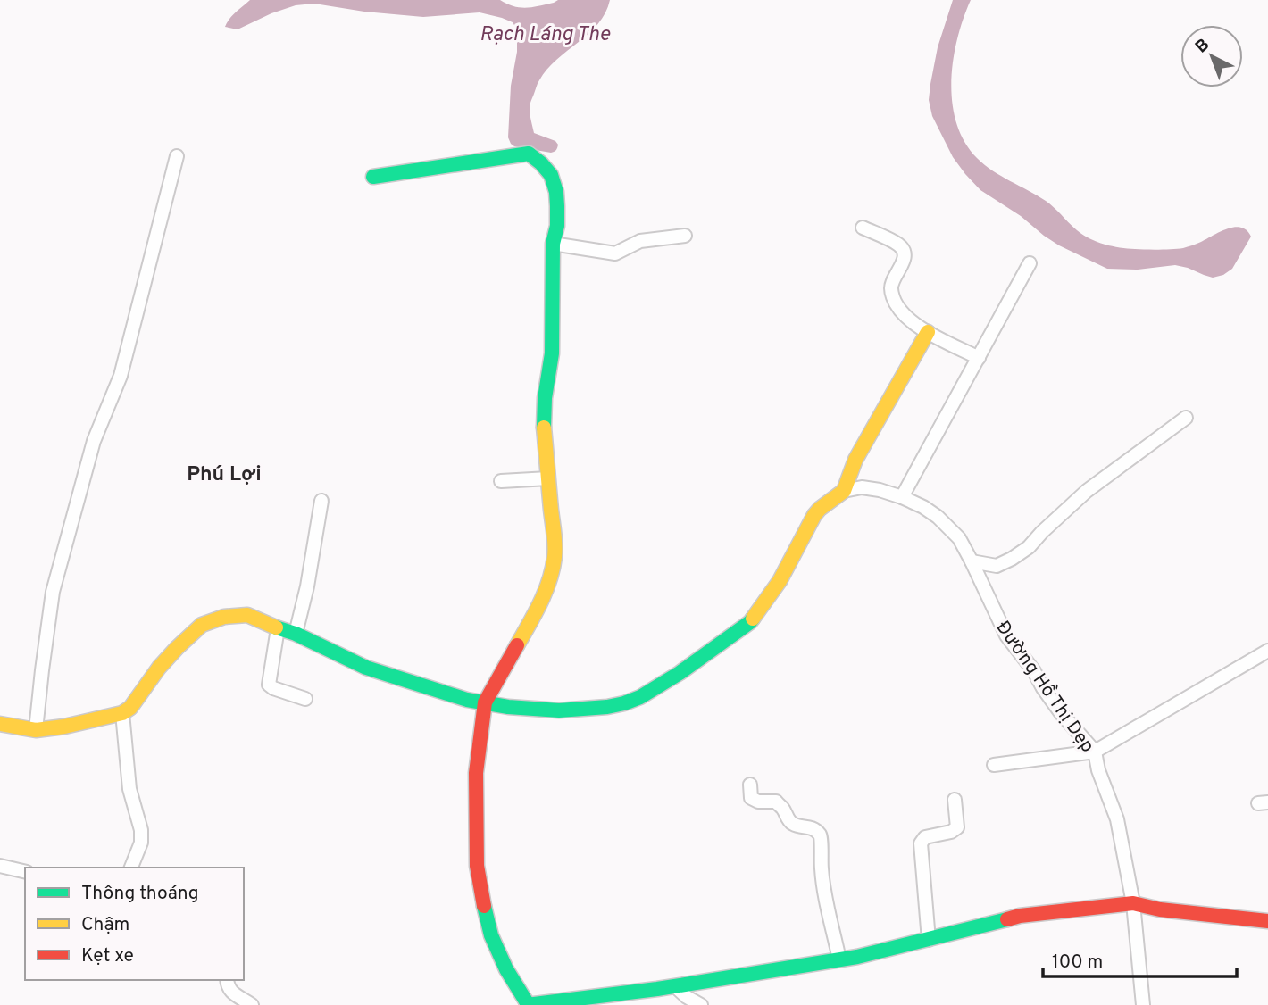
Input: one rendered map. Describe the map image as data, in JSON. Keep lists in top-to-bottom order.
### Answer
{
  "streets": {
    "street": ["Đường Hồ Thị Dẹp"]
  },
  "districts": ["Phú Lợi"],
  "water": ["Rạch Láng The"],
  "legend": ["Thông thoáng", "Chậm", "Kẹt xe"],
  "scale_bar": "100 m",
  "north": "top left"
}
